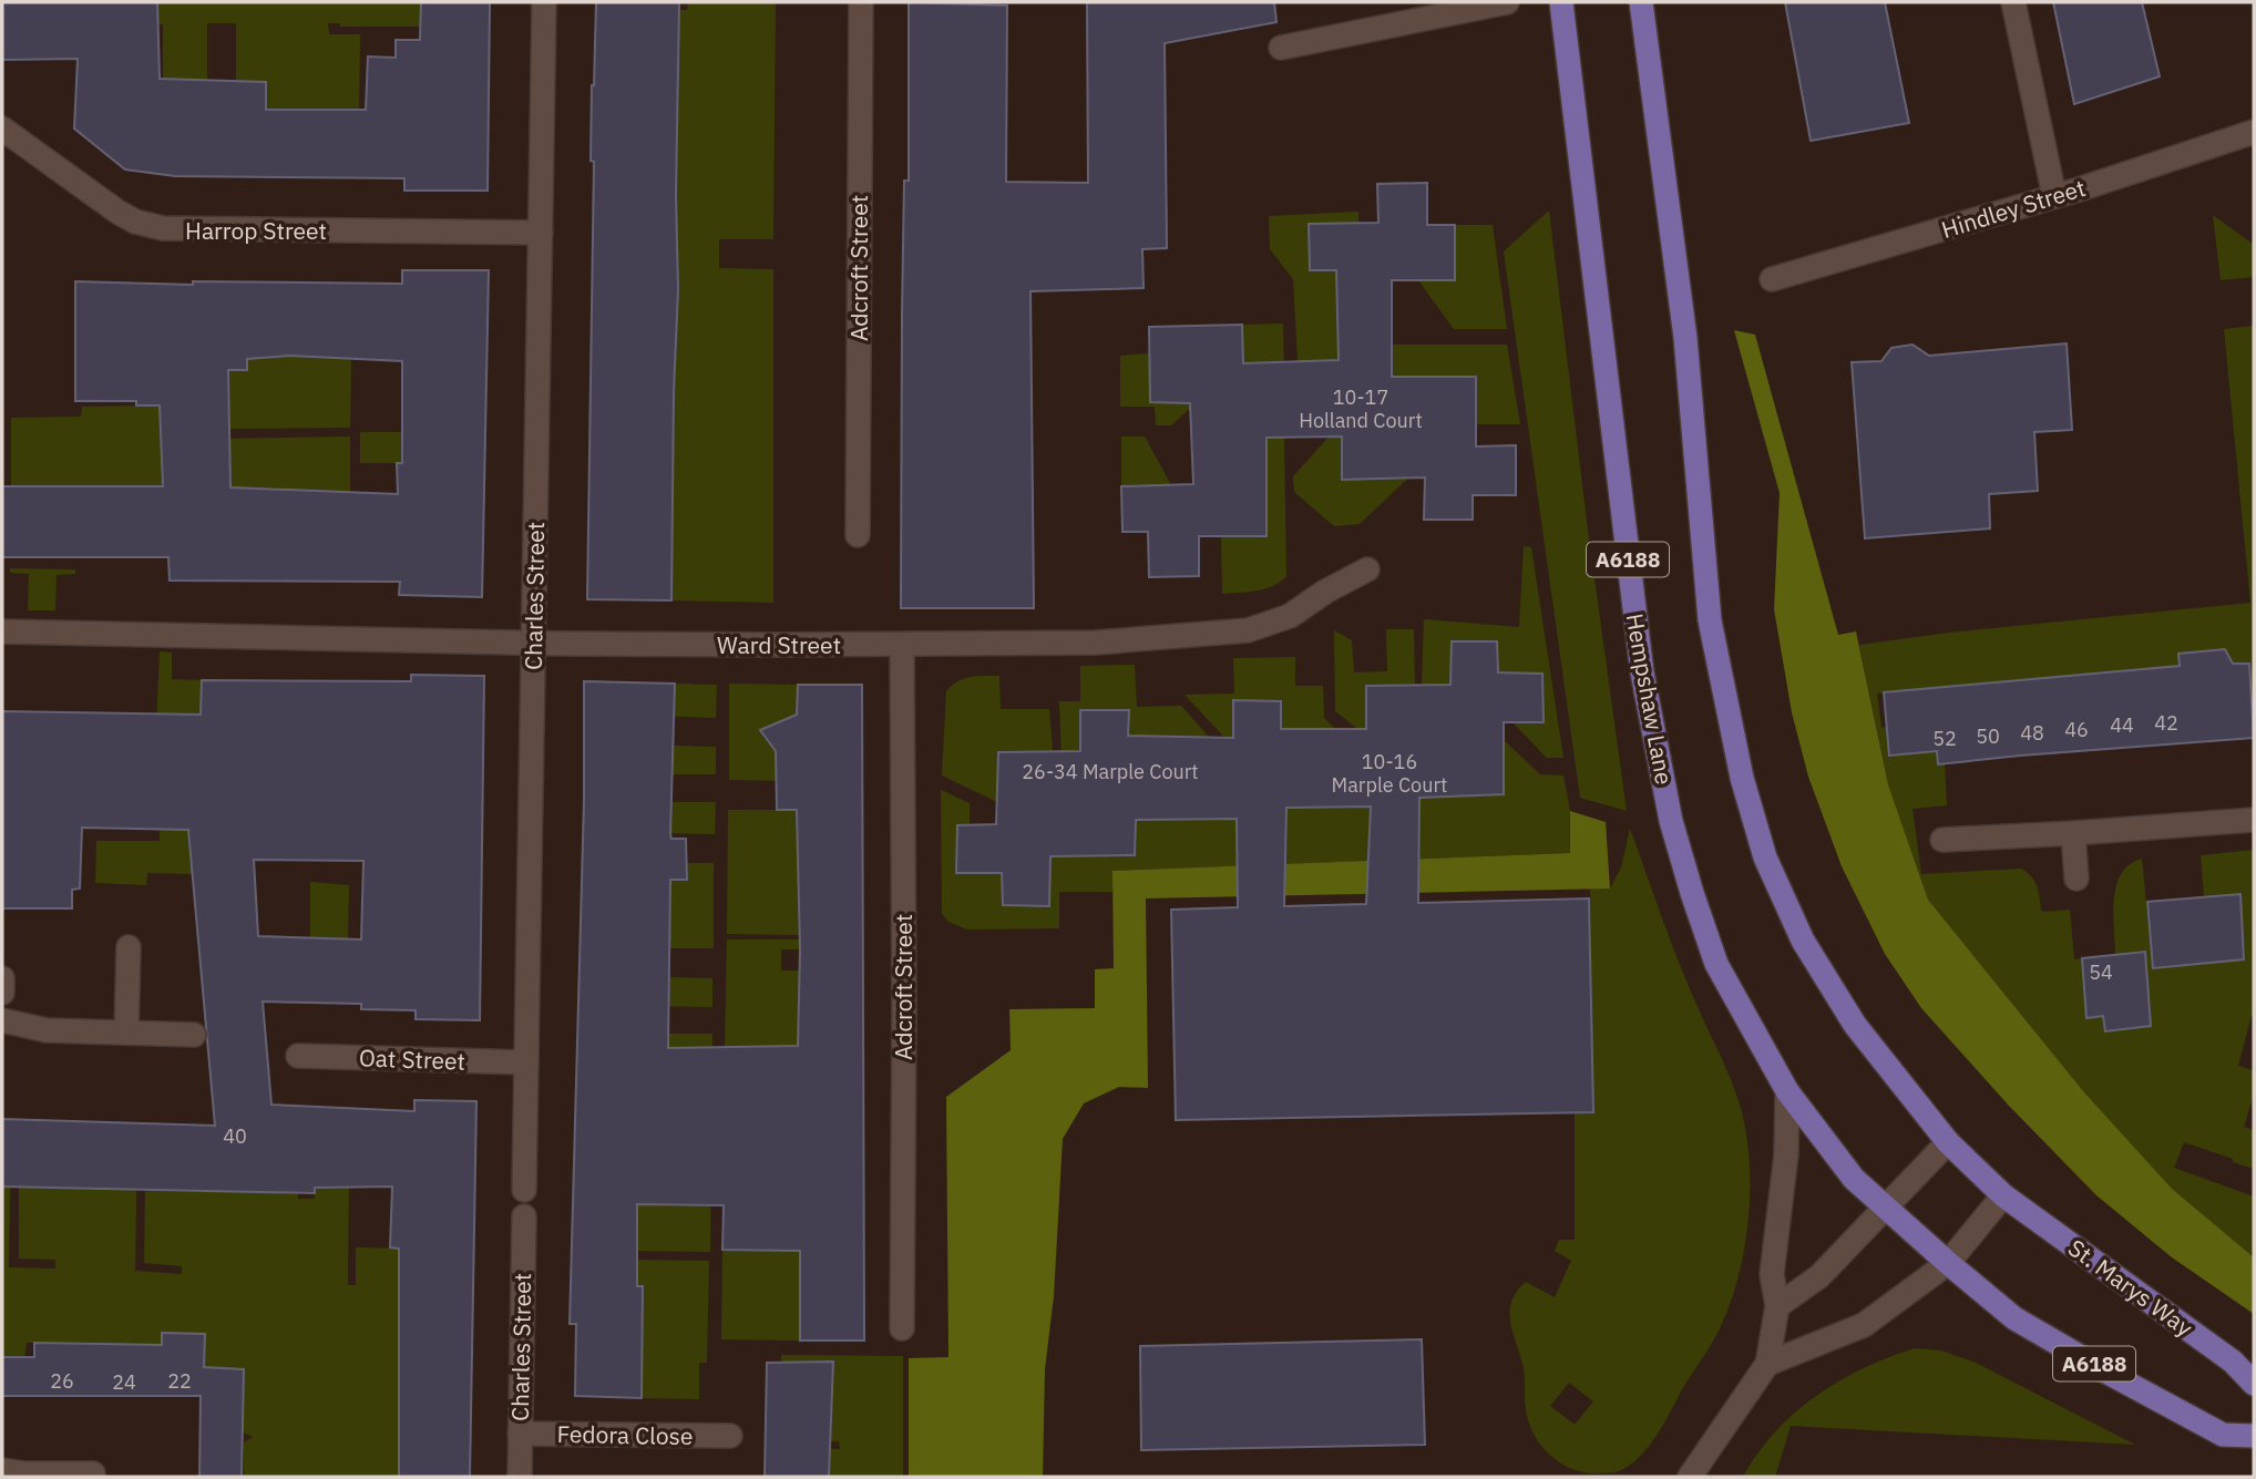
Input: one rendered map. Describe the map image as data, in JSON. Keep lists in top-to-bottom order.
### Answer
{
  "streets": {
    "main road": ["A6188", "Hempshaw Lane", "St. Marys Way"],
    "street": [
      "Hindley Street",
      "Harrop Street",
      "Adcroft Street",
      "Charles Street",
      "Ward Street",
      "Oat Street",
      "Fedora Close"
    ]
  },
  "crossings": [
    ["Harrop Street", "Charles Street"],
    ["Adcroft Street", "Ward Street"],
    ["A6188", "Hempshaw Lane"],
    ["Charles Street", "Ward Street"],
    ["Charles Street", "Oat Street"],
    ["Charles Street", "Fedora Close"]
  ],
  "house_numbers": [
    "10-17 Holland Court",
    "42",
    "44",
    "46",
    "48",
    "50",
    "52",
    "10-16 Marple Court",
    "26-34 Marple Court",
    "54",
    "40",
    "26",
    "22",
    "24"
  ]
}
